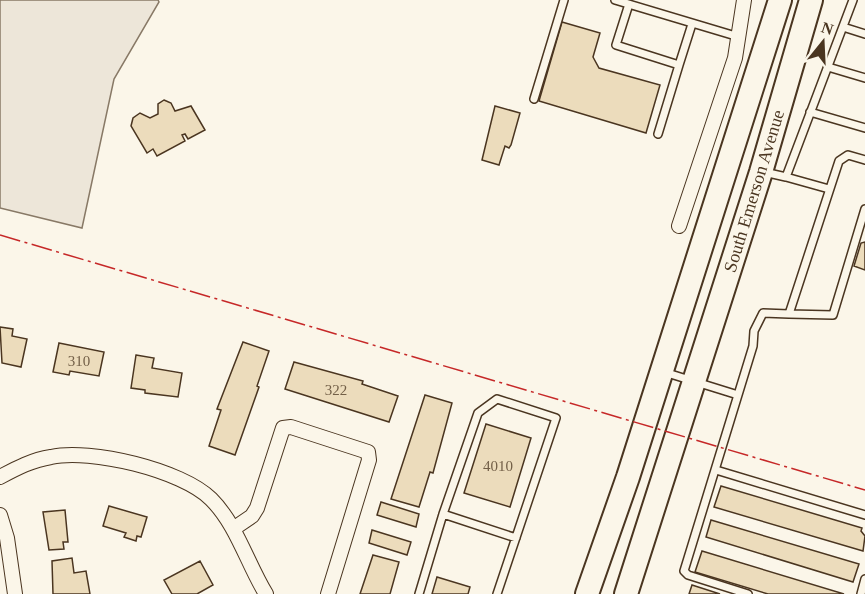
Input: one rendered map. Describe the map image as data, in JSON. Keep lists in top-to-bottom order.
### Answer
{
  "streets": {
    "main road": ["South Emerson Avenue"]
  },
  "house_numbers": ["310", "322", "4010"],
  "north": "top"
}
